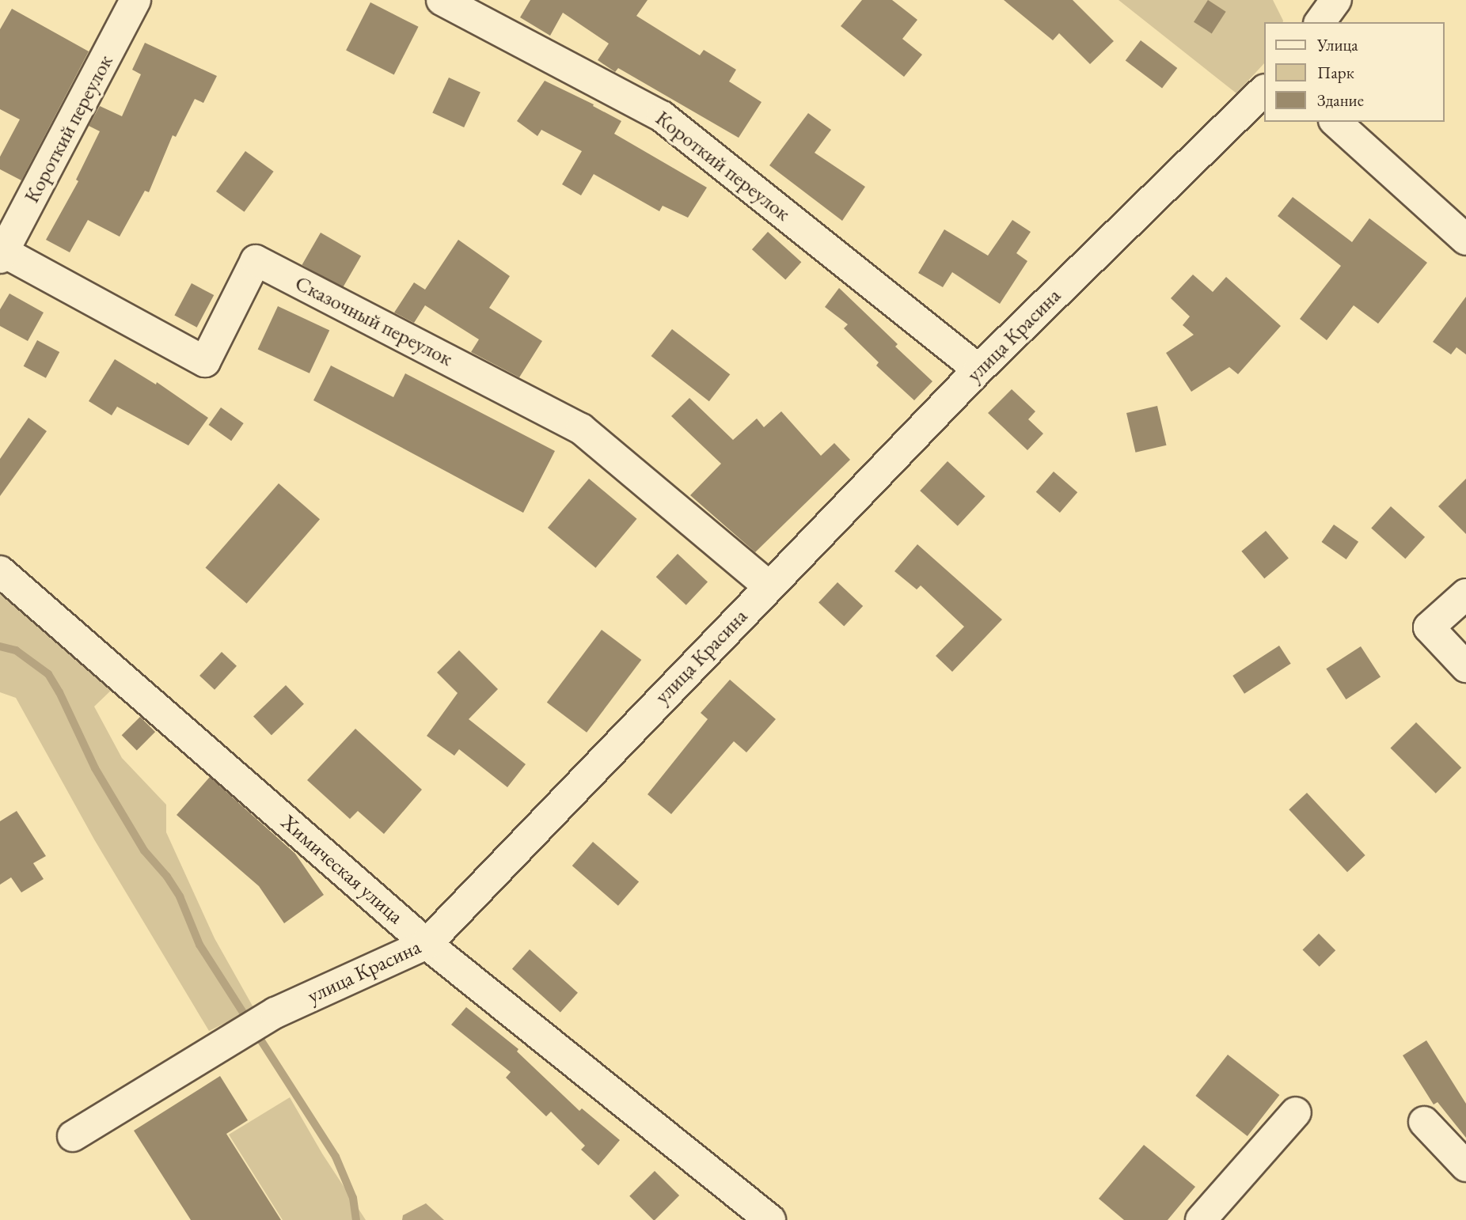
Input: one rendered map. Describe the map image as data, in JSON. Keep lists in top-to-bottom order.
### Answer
{
  "streets": {
    "street": [
      "Короткий переулок",
      "Сказочный переулок",
      "улица Красина",
      "Химическая улица"
    ]
  },
  "crossings": [
    ["Короткий переулок", "Сказочный переулок"],
    ["Короткий переулок", "улица Красина"],
    ["Сказочный переулок", "улица Красина"],
    ["улица Красина", "Химическая улица"]
  ],
  "legend": ["Улица", "Парк", "Здание"]
}
